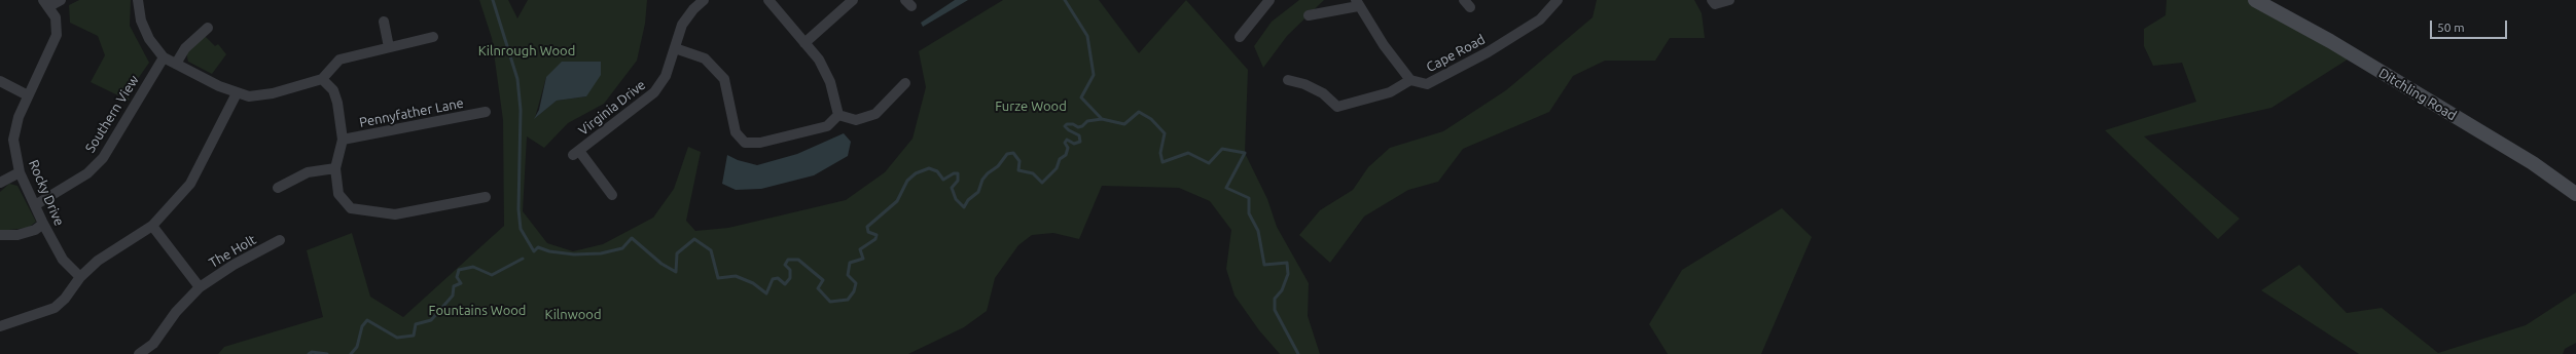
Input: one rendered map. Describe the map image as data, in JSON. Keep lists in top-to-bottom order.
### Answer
{
  "streets": {
    "main road": ["Ditchling Road"],
    "street": [
      "Cape Road",
      "Virginia Drive",
      "Pennyfather Lane",
      "Southern View",
      "Rocky Drive",
      "The Holt"
    ]
  },
  "crossings": [
    ["Southern View", "Rocky Drive"]
  ],
  "parks": [
    "Kilnrough Wood",
    "Furze Wood",
    "Fountains Wood",
    "Kilnwood"
  ],
  "scale_bar": "50 m"
}
